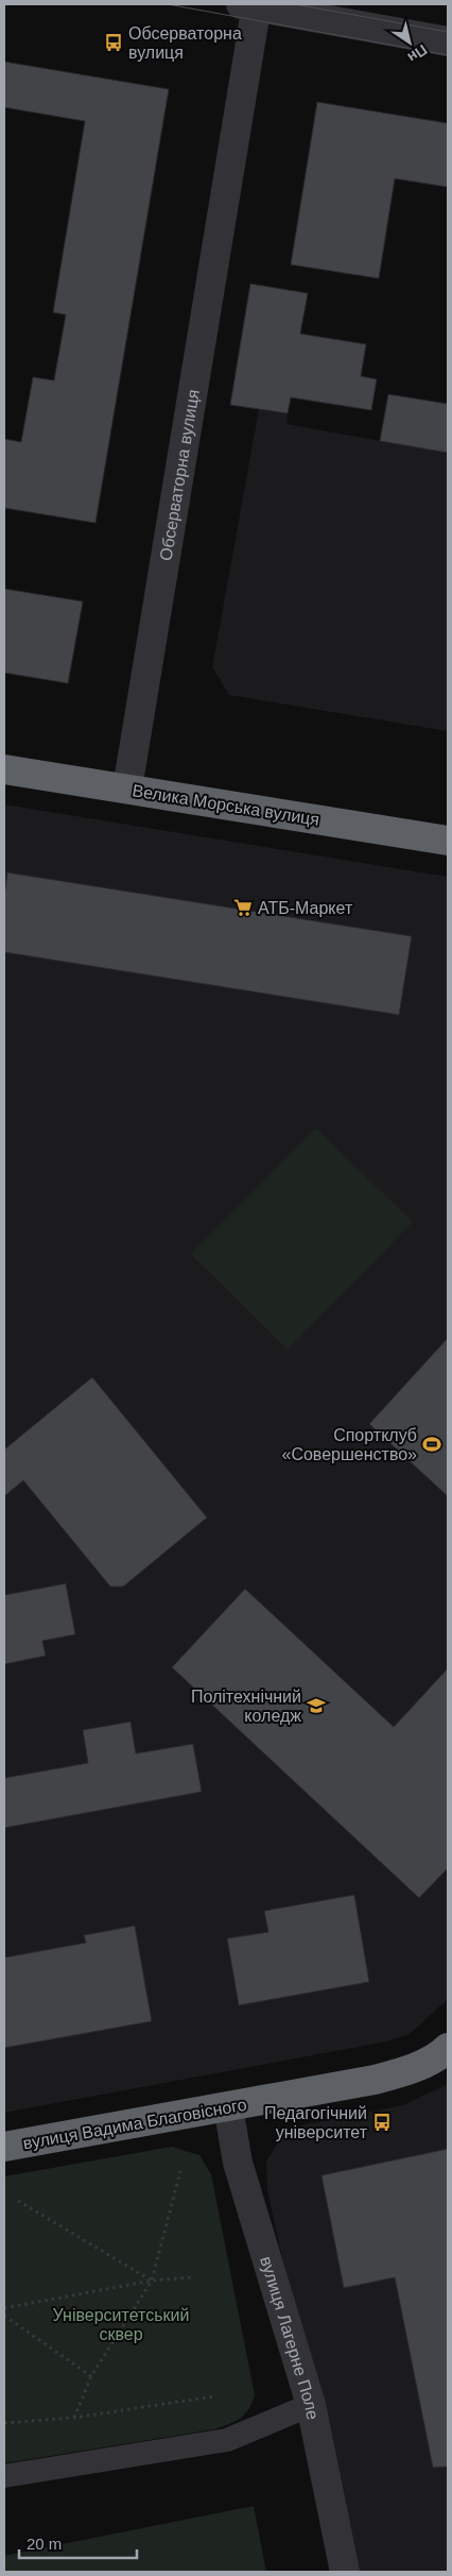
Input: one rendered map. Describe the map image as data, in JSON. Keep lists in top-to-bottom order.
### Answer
{
  "streets": {
    "highway": ["Велика Морська вулиця", "вулиця Вадима Благовісного"],
    "street": ["Обсерваторна вулиця", "вулиця Лагерне Поле"]
  },
  "crossings": [
    ["Обсерваторна вулиця", "Велика Морська вулиця"],
    ["вулиця Вадима Благовісного", "вулиця Лагерне Поле"]
  ],
  "parks": ["Університетський сквер"],
  "places": {
    "bus stop": ["Обсерваторна вулиця", "Педагогічний університет"],
    "supermarket": ["АТБ-Маркет"],
    "sports": ["Спортклуб «Совершенство»"],
    "school or university": ["Політехнічний коледж"]
  },
  "scale_bar": "20 m",
  "north": "bottom right"
}
